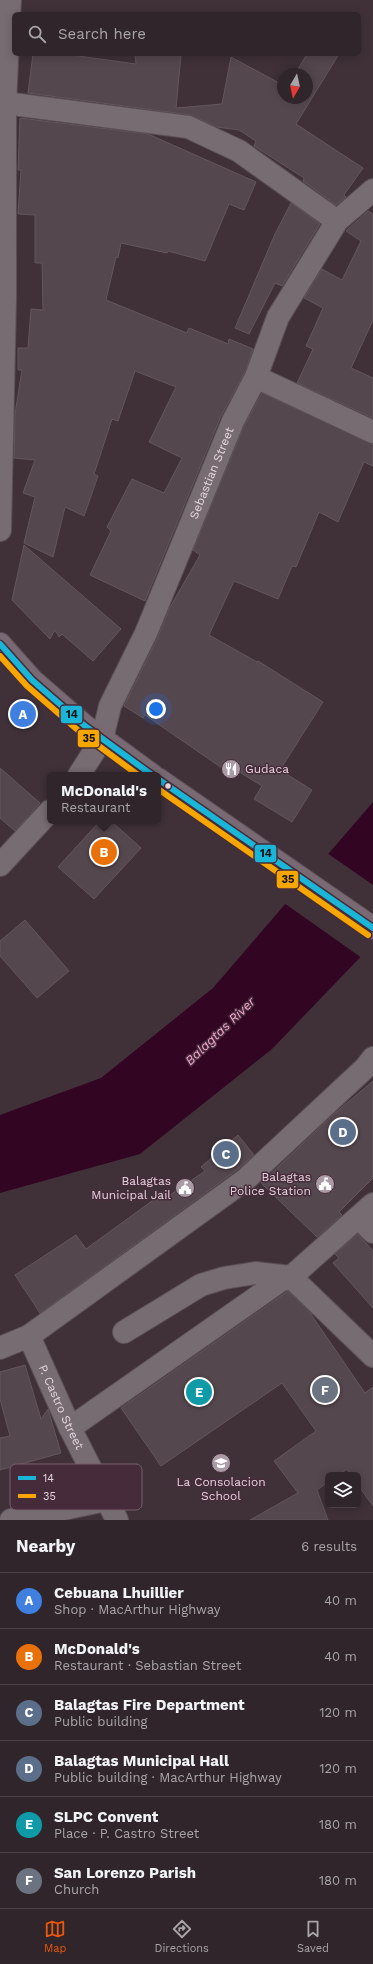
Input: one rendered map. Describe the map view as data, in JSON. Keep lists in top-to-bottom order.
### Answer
{
  "streets": {
    "street": ["Sebastian Street", "P. Castro Street"]
  },
  "water": ["Balagtas River"],
  "places": {
    "restaurant": ["Gudaca"],
    "public building": ["Balagtas Police Station", "Balagtas Municipal Jail"],
    "school or university": ["La Consolacion School"]
  },
  "lines": ["transit line 14", "transit line 35"],
  "legend": ["14", "35"],
  "north": "bottom",
  "page": {
    "search": "Search here",
    "pins": [
      "A",
      "B",
      "D",
      "C",
      "F",
      "E"
    ],
    "popup": ["McDonald's", "Restaurant"],
    "heading": ["Nearby", "6 results"],
    "list": [
      {
        "mark": "A",
        "name": "Cebuana Lhuillier",
        "note": "Shop · MacArthur Highway",
        "value": "40 m"
      },
      {
        "mark": "B",
        "name": "McDonald's",
        "note": "Restaurant · Sebastian Street",
        "value": "40 m"
      },
      {
        "mark": "C",
        "name": "Balagtas Fire Department",
        "note": "Public building",
        "value": "120 m"
      },
      {
        "mark": "D",
        "name": "Balagtas Municipal Hall",
        "note": "Public building · MacArthur Highway",
        "value": "120 m"
      },
      {
        "mark": "E",
        "name": "SLPC Convent",
        "note": "Place · P. Castro Street",
        "value": "180 m"
      },
      {
        "mark": "F",
        "name": "San Lorenzo Parish",
        "note": "Church",
        "value": "180 m"
      }
    ],
    "nav": ["Map", "Directions", "Saved"]
  }
}
